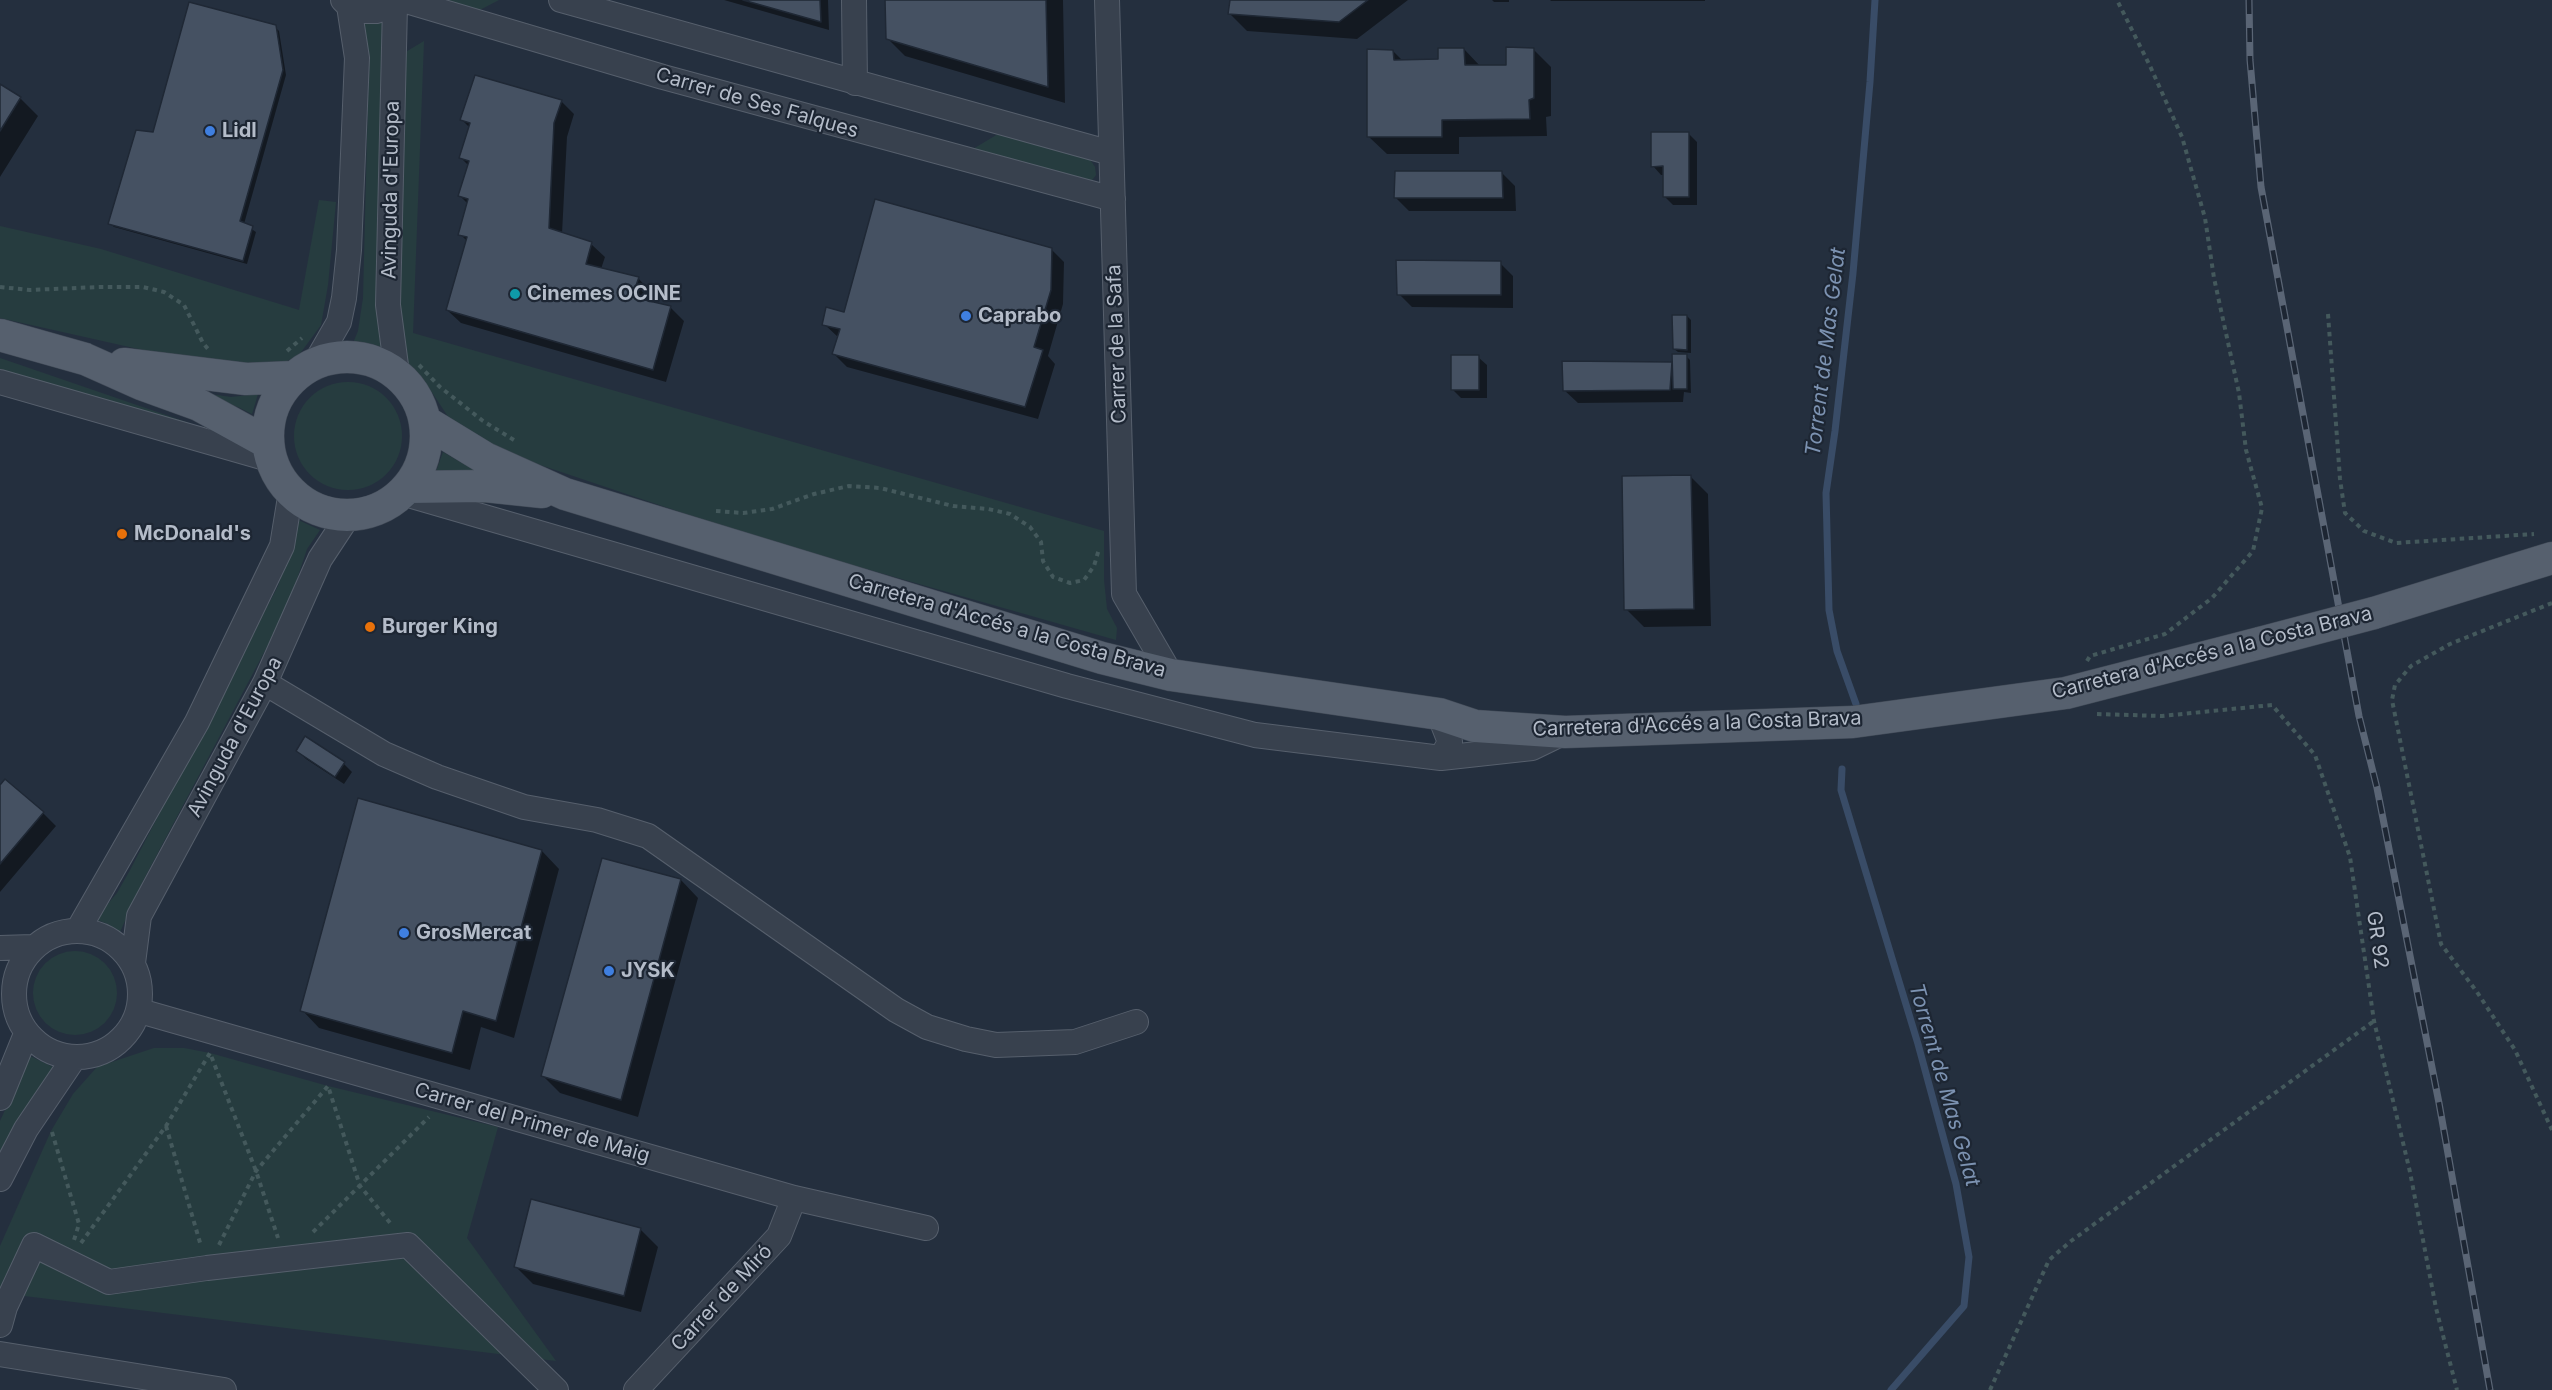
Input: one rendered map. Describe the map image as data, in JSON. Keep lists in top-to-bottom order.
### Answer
{
  "streets": {
    "main road": ["Carretera d'Accés a la Costa Brava"],
    "street": [
      "Carrer de Ses Falques",
      "Avinguda d'Europa",
      "Carrer de la Safa",
      "Carrer del Primer de Maig",
      "Carrer de Miró"
    ],
    "path": ["GR 92"]
  },
  "crossings": [
    ["Carrer de Ses Falques", "Avinguda d'Europa"],
    ["Carrer de Ses Falques", "Carrer de la Safa"],
    ["Avinguda d'Europa", "Carretera d'Accés a la Costa Brava"],
    ["Avinguda d'Europa", "Carrer del Primer de Maig"],
    ["Carrer de la Safa", "Carretera d'Accés a la Costa Brava"],
    ["Carretera d'Accés a la Costa Brava", "GR 92"],
    ["Carrer del Primer de Maig", "Carrer de Miró"]
  ],
  "water": ["Torrent de Mas Gelat"],
  "places": [
    "Lidl",
    "Cinemes OCINE",
    "Caprabo",
    "McDonald's",
    "Burger King",
    "GrosMercat",
    "JYSK"
  ]
}
